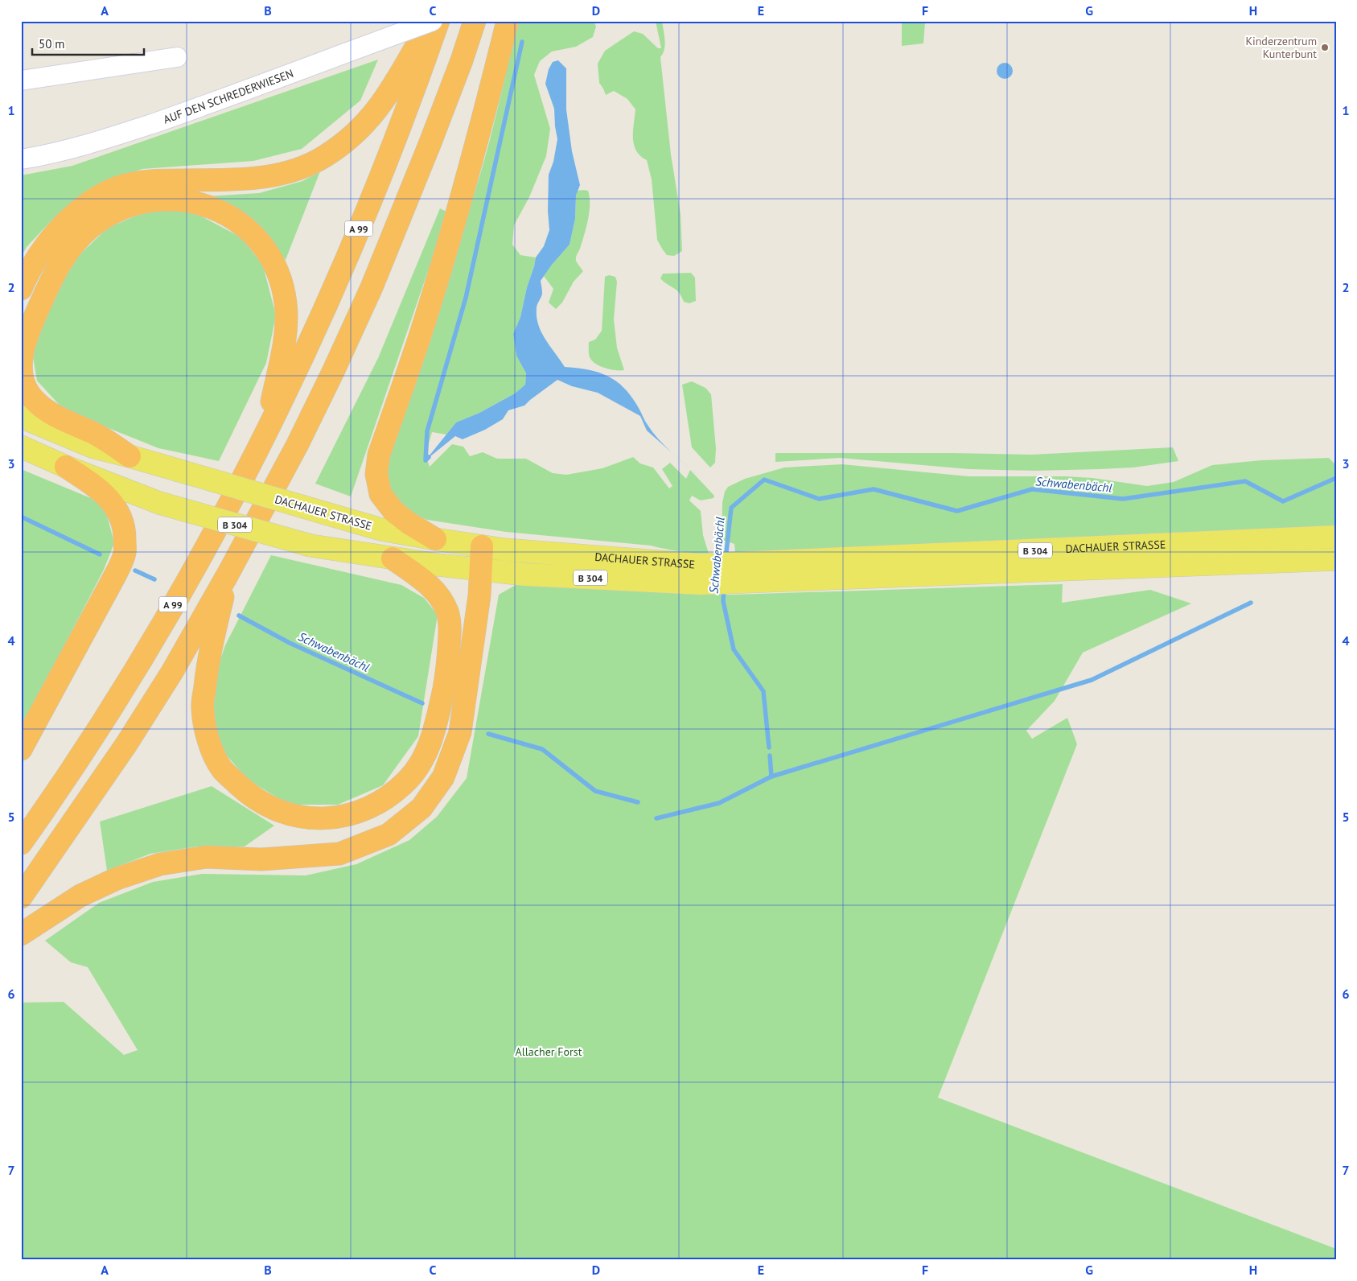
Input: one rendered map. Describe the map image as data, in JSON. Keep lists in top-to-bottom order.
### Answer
{
  "streets": {
    "highway": ["A 99"],
    "main road": ["DACHAUER STRASSE", "B 304"],
    "street": ["AUF DEN SCHREDERWIESEN"]
  },
  "water": ["Schwabenbächl"],
  "parks": ["Allacher Forst"],
  "places": ["Kinderzentrum Kunterbunt"],
  "scale_bar": "50 m",
  "grid": {
    "columns": [
      "A",
      "B",
      "C",
      "D",
      "E",
      "F",
      "G",
      "H"
    ],
    "rows": [
      "1",
      "2",
      "3",
      "4",
      "5",
      "6",
      "7"
    ]
  }
}
